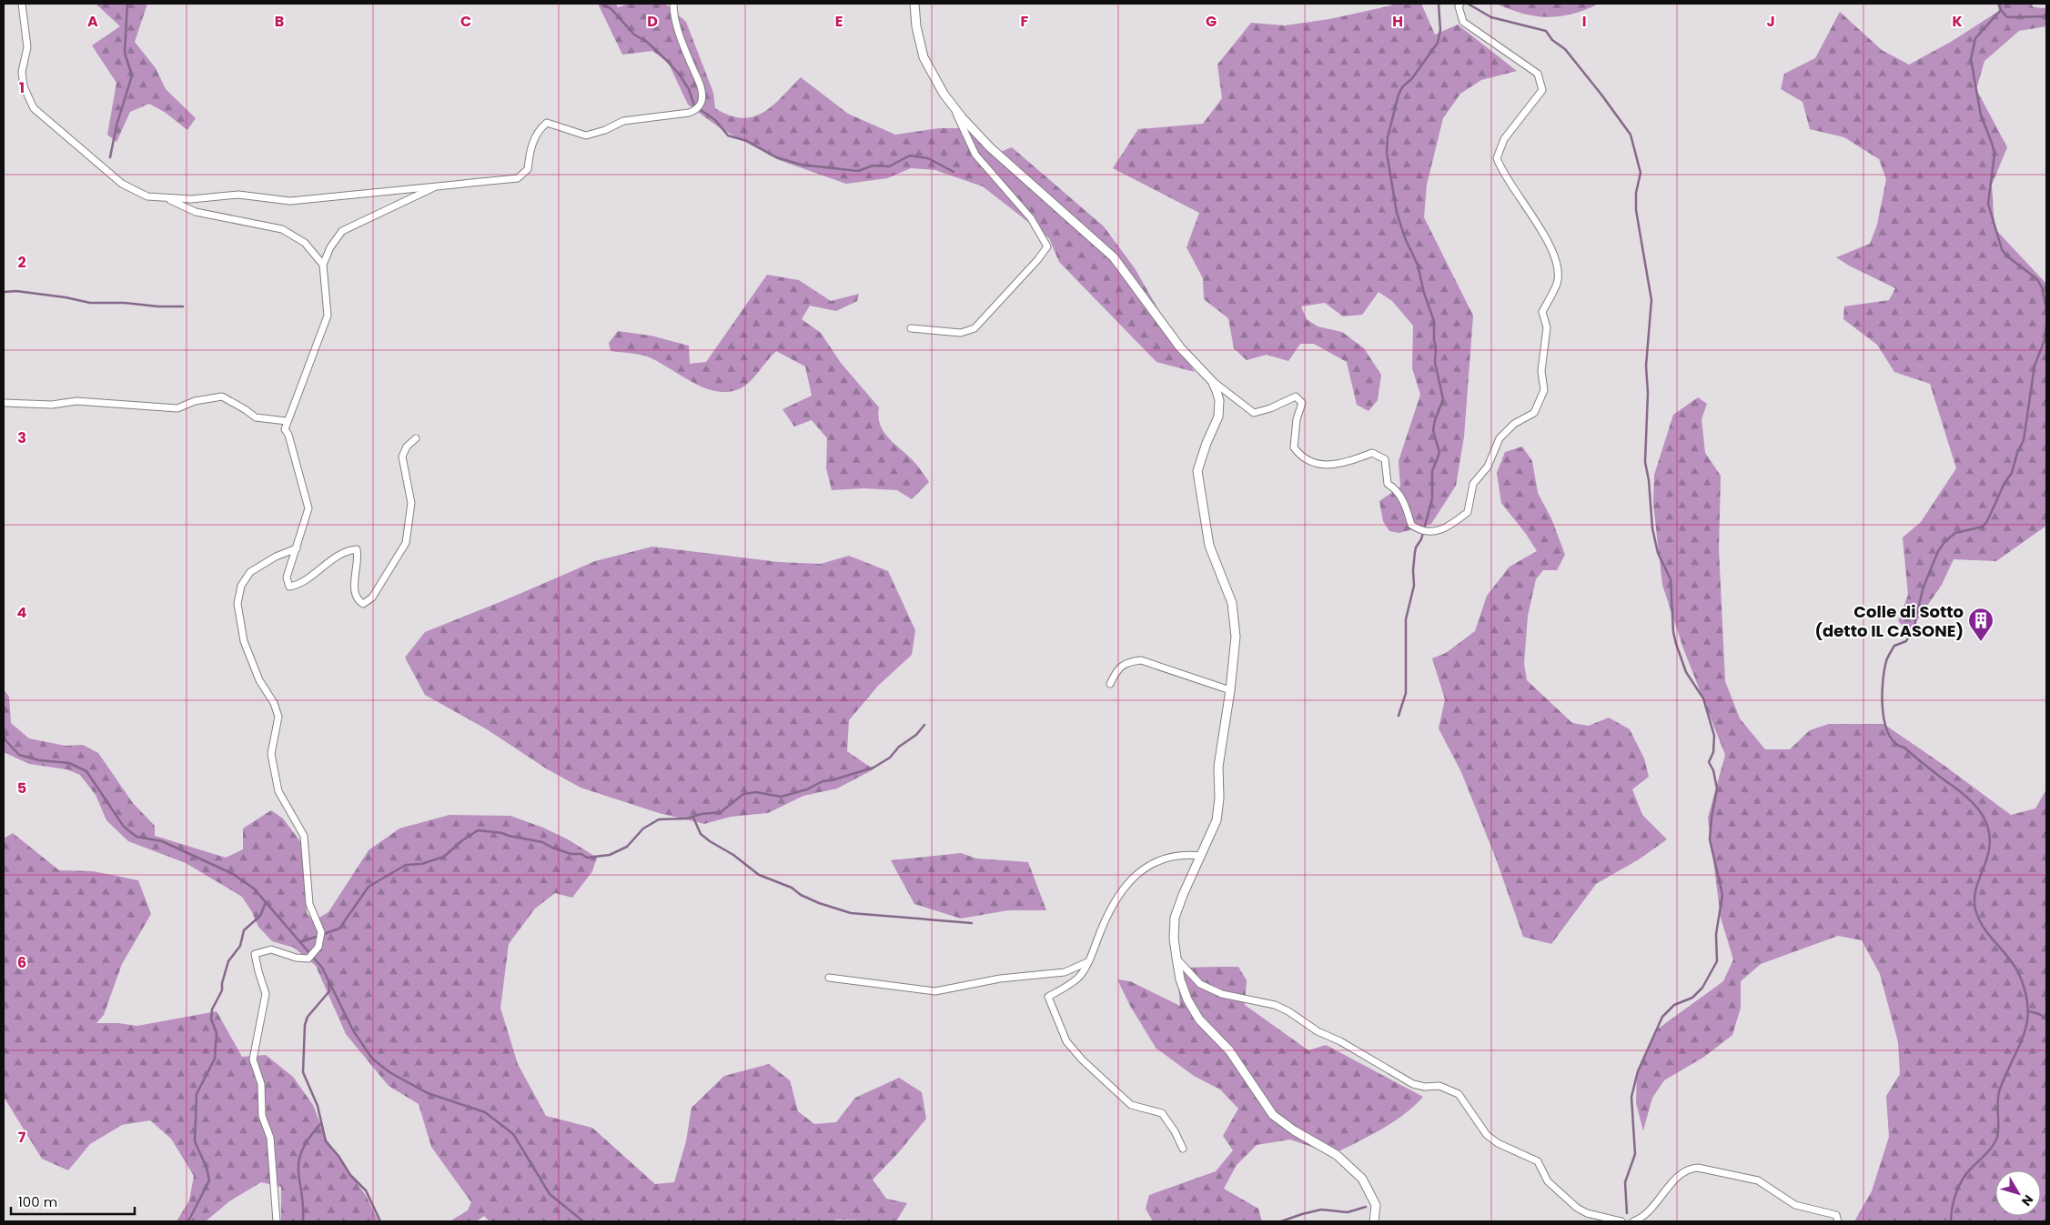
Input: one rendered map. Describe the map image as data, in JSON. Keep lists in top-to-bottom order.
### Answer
{
  "places": {
    "building": ["Colle di Sotto (detto IL CASONE)"]
  },
  "scale_bar": "100 m",
  "north": "bottom right",
  "grid": {
    "columns": [
      "A",
      "B",
      "C",
      "D",
      "E",
      "F",
      "G",
      "H",
      "I",
      "J",
      "K"
    ],
    "rows": [
      "1",
      "2",
      "3",
      "4",
      "5",
      "6",
      "7"
    ]
  }
}
